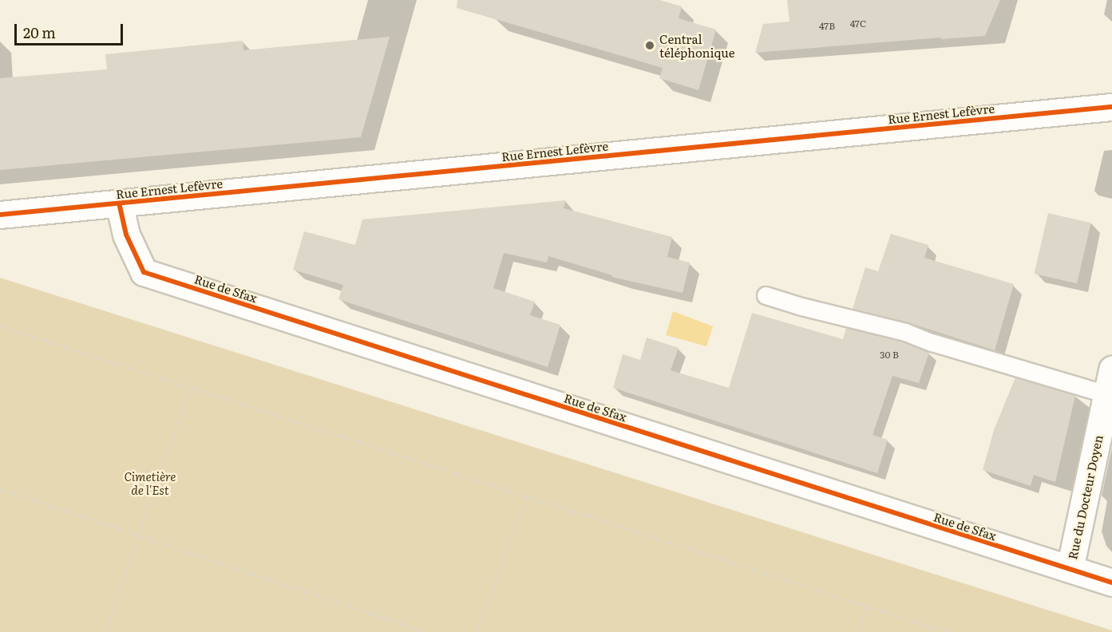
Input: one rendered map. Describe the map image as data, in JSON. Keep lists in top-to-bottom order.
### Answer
{
  "streets": {
    "street": ["Rue Ernest Lefèvre", "Rue de Sfax", "Rue du Docteur Doyen"]
  },
  "crossings": [
    ["Rue Ernest Lefèvre", "Rue de Sfax"],
    ["Rue de Sfax", "Rue du Docteur Doyen"]
  ],
  "parks": ["Cimetière de l'Est"],
  "places": ["Central téléphonique"],
  "house_numbers": ["47C", "47B", "30 B"],
  "scale_bar": "20 m"
}
